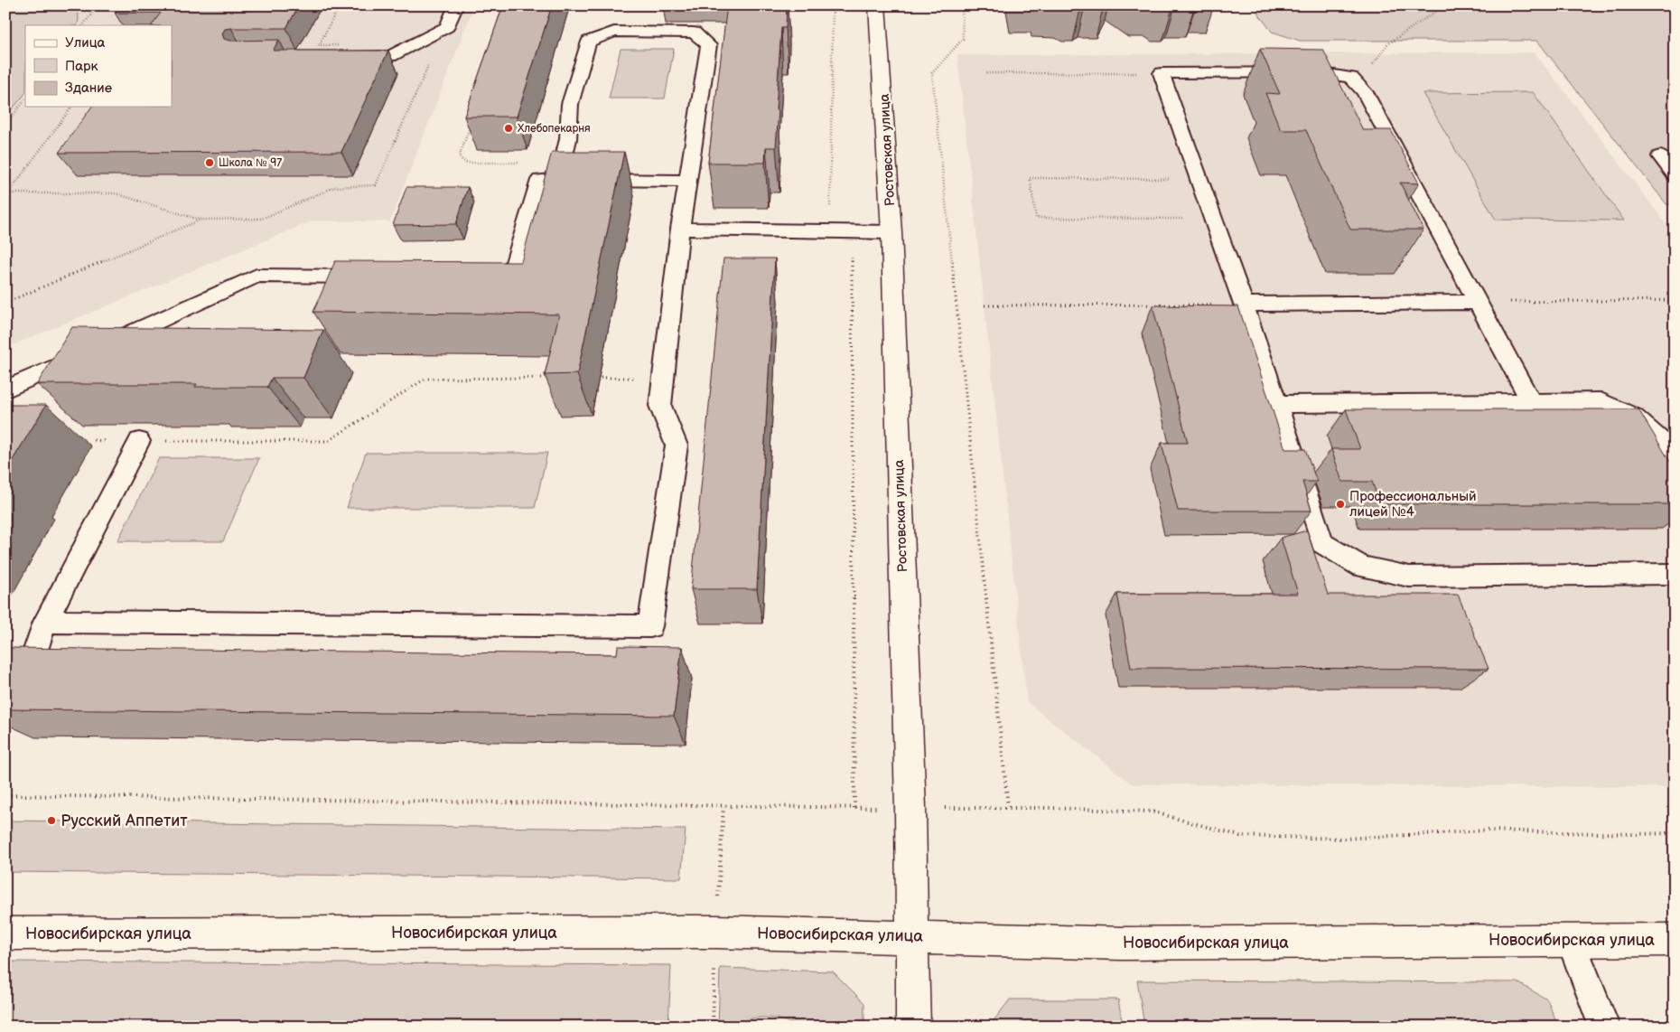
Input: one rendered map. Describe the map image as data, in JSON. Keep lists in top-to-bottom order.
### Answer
{
  "streets": {
    "street": ["Ростовская улица", "Новосибирская улица"]
  },
  "crossings": [
    ["Ростовская улица", "Новосибирская улица"]
  ],
  "places": [
    "Хлебопекарня",
    "Школа № 97",
    "Профессиональный лицей №4",
    "Русский Аппетит"
  ],
  "legend": ["Улица", "Парк", "Здание"]
}
